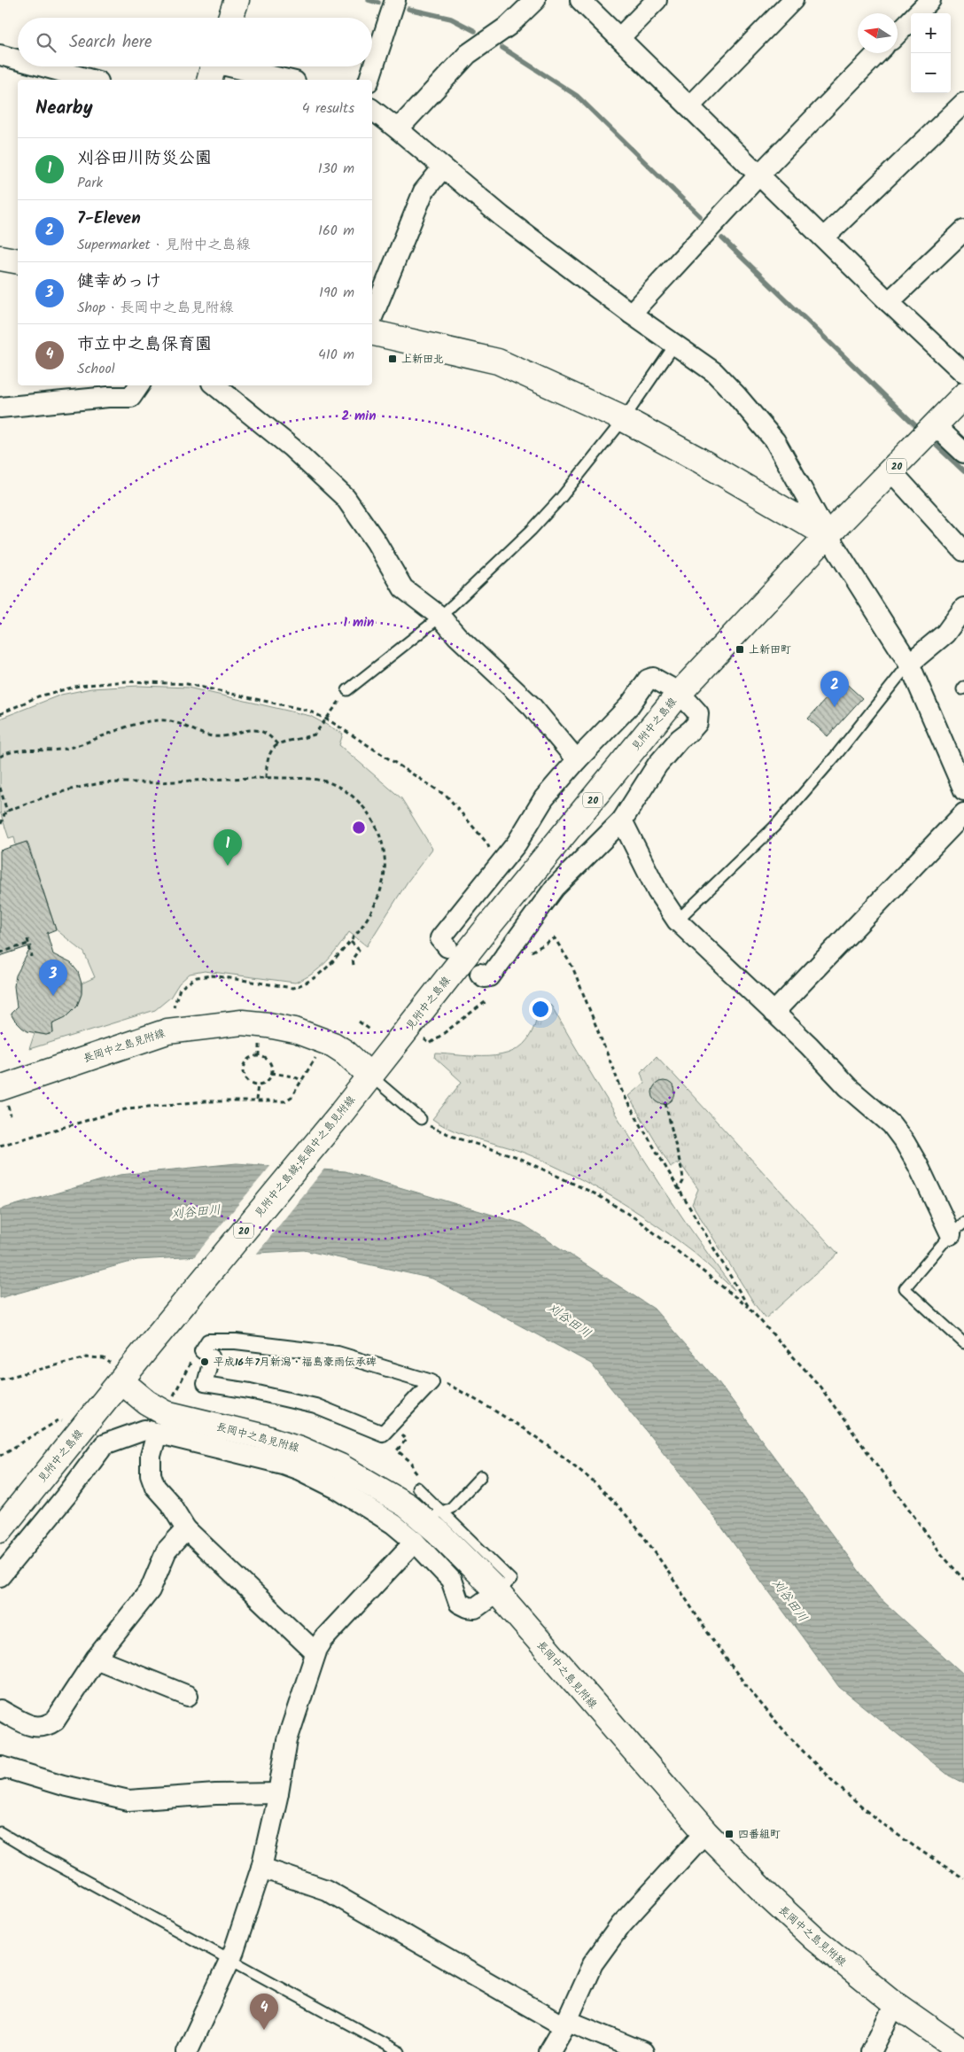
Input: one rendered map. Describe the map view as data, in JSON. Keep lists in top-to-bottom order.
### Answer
{
  "streets": {
    "main road": [
      "20",
      "見附中之島線",
      "長岡中之島見附線",
      "見附中之島線;長岡中之島見附線"
    ]
  },
  "crossings": [
    ["見附中之島線", "長岡中之島見附線"],
    ["見附中之島線", "見附中之島線;長岡中之島見附線"],
    ["長岡中之島見附線", "見附中之島線;長岡中之島見附線"]
  ],
  "water": ["刈谷田川"],
  "places": {
    "transit": ["上新田北", "上新田町", "四番組町"],
    "other": ["平成16年7月新潟・福島豪雨伝承碑"]
  },
  "north": "left",
  "page": {
    "map_buttons": ["+", "−"],
    "search": "Search here",
    "heading": ["Nearby", "4 results"],
    "list": [
      {
        "mark": "1",
        "name": "刈谷田川防災公園",
        "note": "Park",
        "value": "130 m"
      },
      {
        "mark": "2",
        "name": "7-Eleven",
        "note": "Supermarket · 見附中之島線",
        "value": "160 m"
      },
      {
        "mark": "3",
        "name": "健幸めっけ",
        "note": "Shop · 長岡中之島見附線",
        "value": "190 m"
      },
      {
        "mark": "4",
        "name": "市立中之島保育園",
        "note": "School",
        "value": "410 m"
      }
    ],
    "pins": [
      "2",
      "1",
      "3",
      "4"
    ]
  },
  "rings": ["2 min", "1 min"]
}
